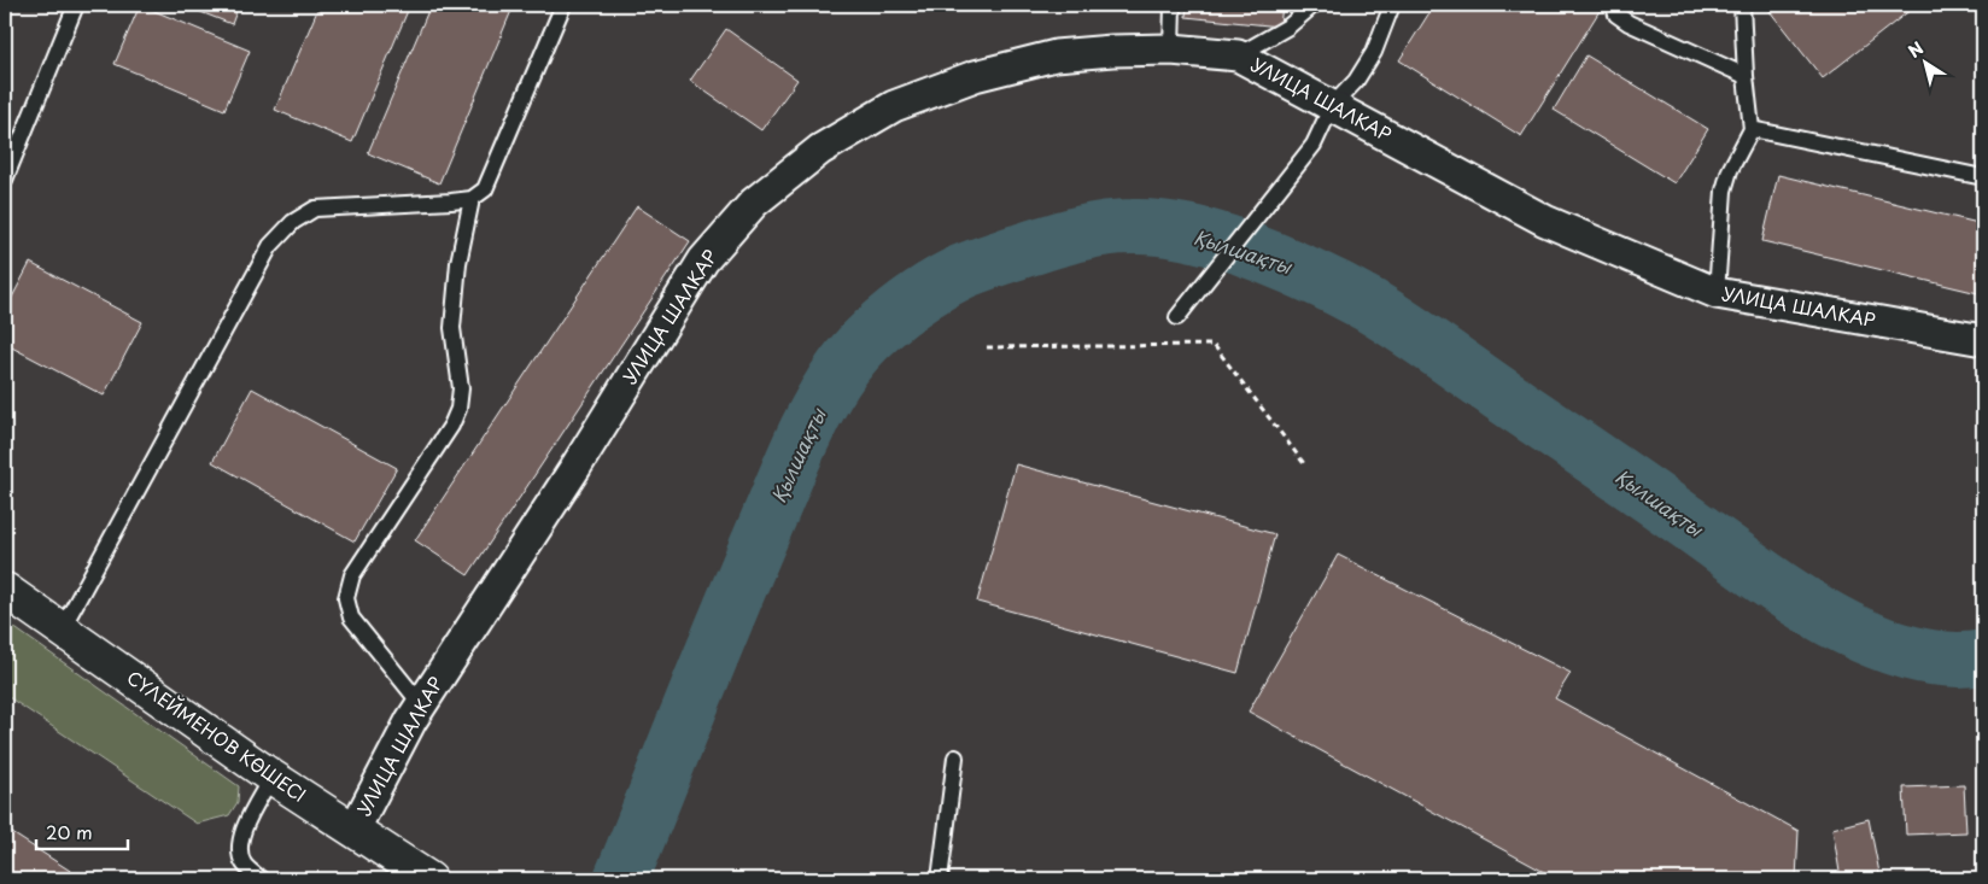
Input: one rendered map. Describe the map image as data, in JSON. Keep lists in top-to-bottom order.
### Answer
{
  "streets": {
    "street": ["УЛИЦА ШАЛКАР", "СҮЛЕЙМЕНОВ КӨШЕСІ"]
  },
  "crossings": [
    ["УЛИЦА ШАЛКАР", "СҮЛЕЙМЕНОВ КӨШЕСІ"]
  ],
  "water": ["Қылшақты"],
  "scale_bar": "20 m",
  "north": "top left"
}
